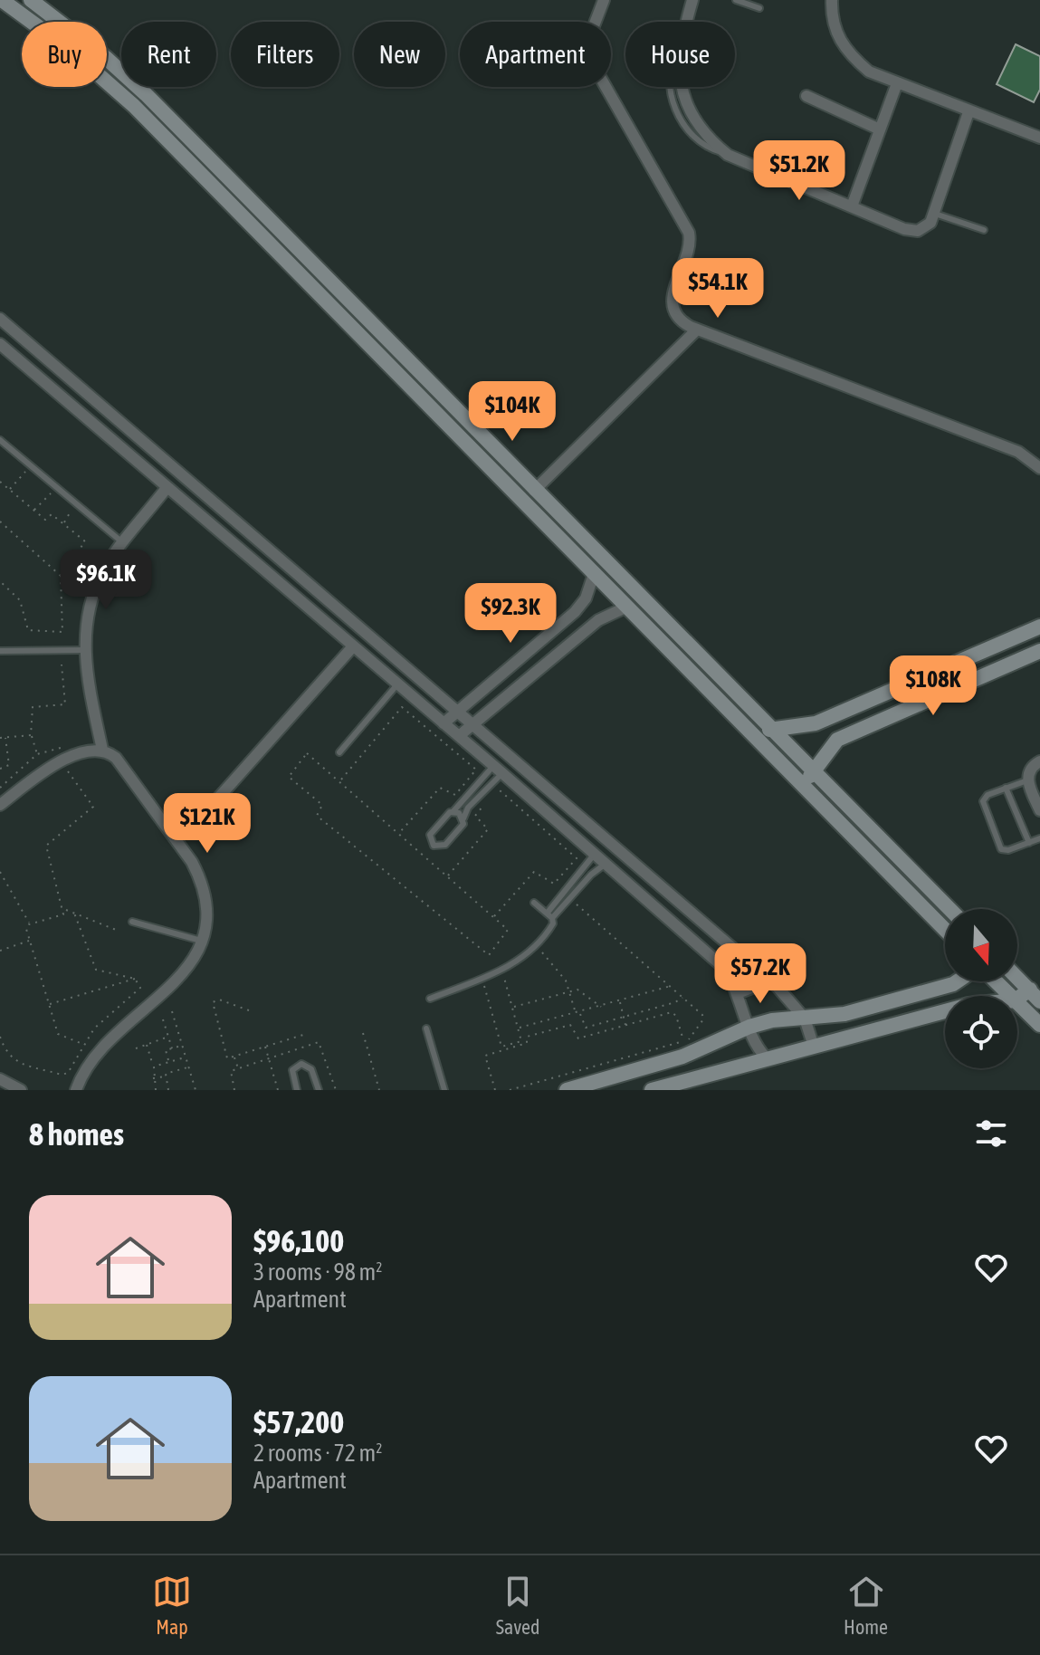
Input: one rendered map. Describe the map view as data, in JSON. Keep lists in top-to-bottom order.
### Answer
{
  "north": "bottom",
  "page": {
    "chip": [
      "Buy",
      "Rent",
      "Filters",
      "New",
      "Apartment",
      "House"
    ],
    "price": [
      "$51.2K",
      "$54.1K",
      "$104K",
      "$96.1K",
      "$92.3K",
      "$108K",
      "$121K",
      "$57.2K"
    ],
    "heading": "8 homes",
    "list": [
      {
        "name": "$96,100",
        "note": "3 rooms · 98 m² · Apartment"
      },
      {
        "name": "$57,200",
        "note": "2 rooms · 72 m² · Apartment"
      }
    ],
    "tabs": ["Map", "Saved", "Home"]
  }
}
